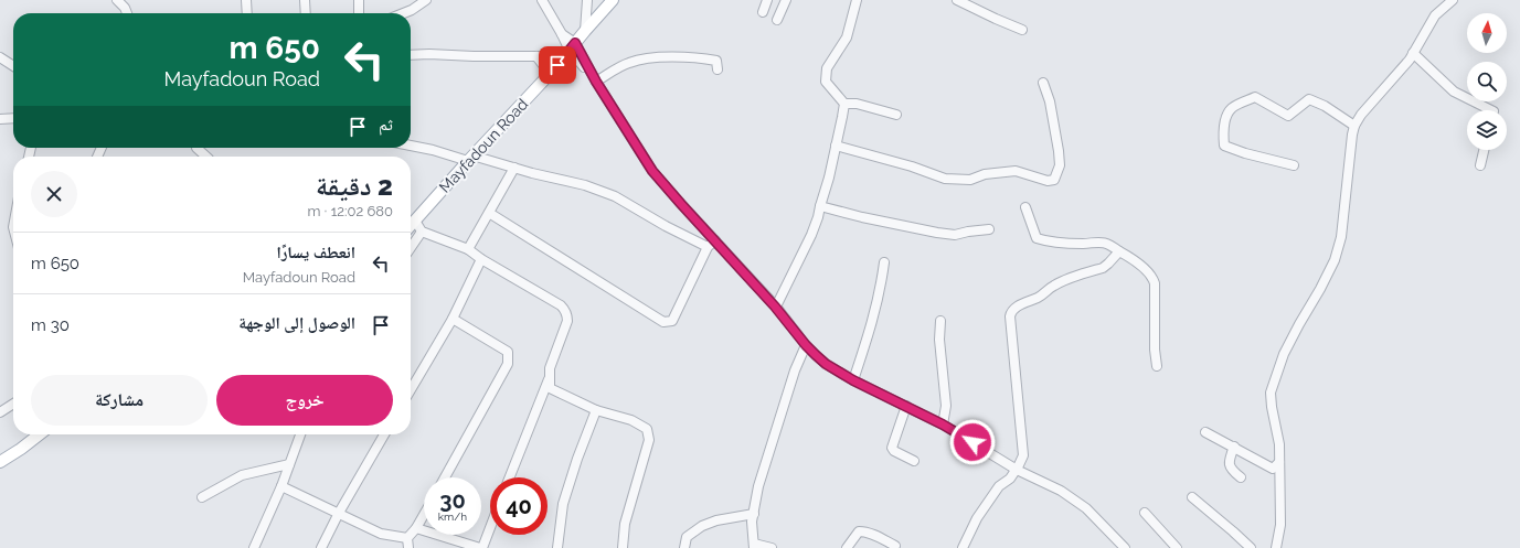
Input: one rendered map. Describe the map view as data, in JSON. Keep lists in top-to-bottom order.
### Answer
{
  "streets": {
    "main road": ["Mayfadoun Road"]
  },
  "north": "top",
  "page": {
    "turn": ["650 m", "Mayfadoun Road"],
    "then": "ثم",
    "heading": ["2 دقيقة", "680 m · 12:02"],
    "list": [
      {
        "name": "انعطف يسارًا",
        "note": "Mayfadoun Road",
        "value": "650 m"
      },
      {
        "name": "الوصول إلى الوجهة",
        "value": "30 m"
      }
    ],
    "buttons": ["خروج", "مشاركة"],
    "speed": "30 km/h",
    "limit": "40"
  }
}
